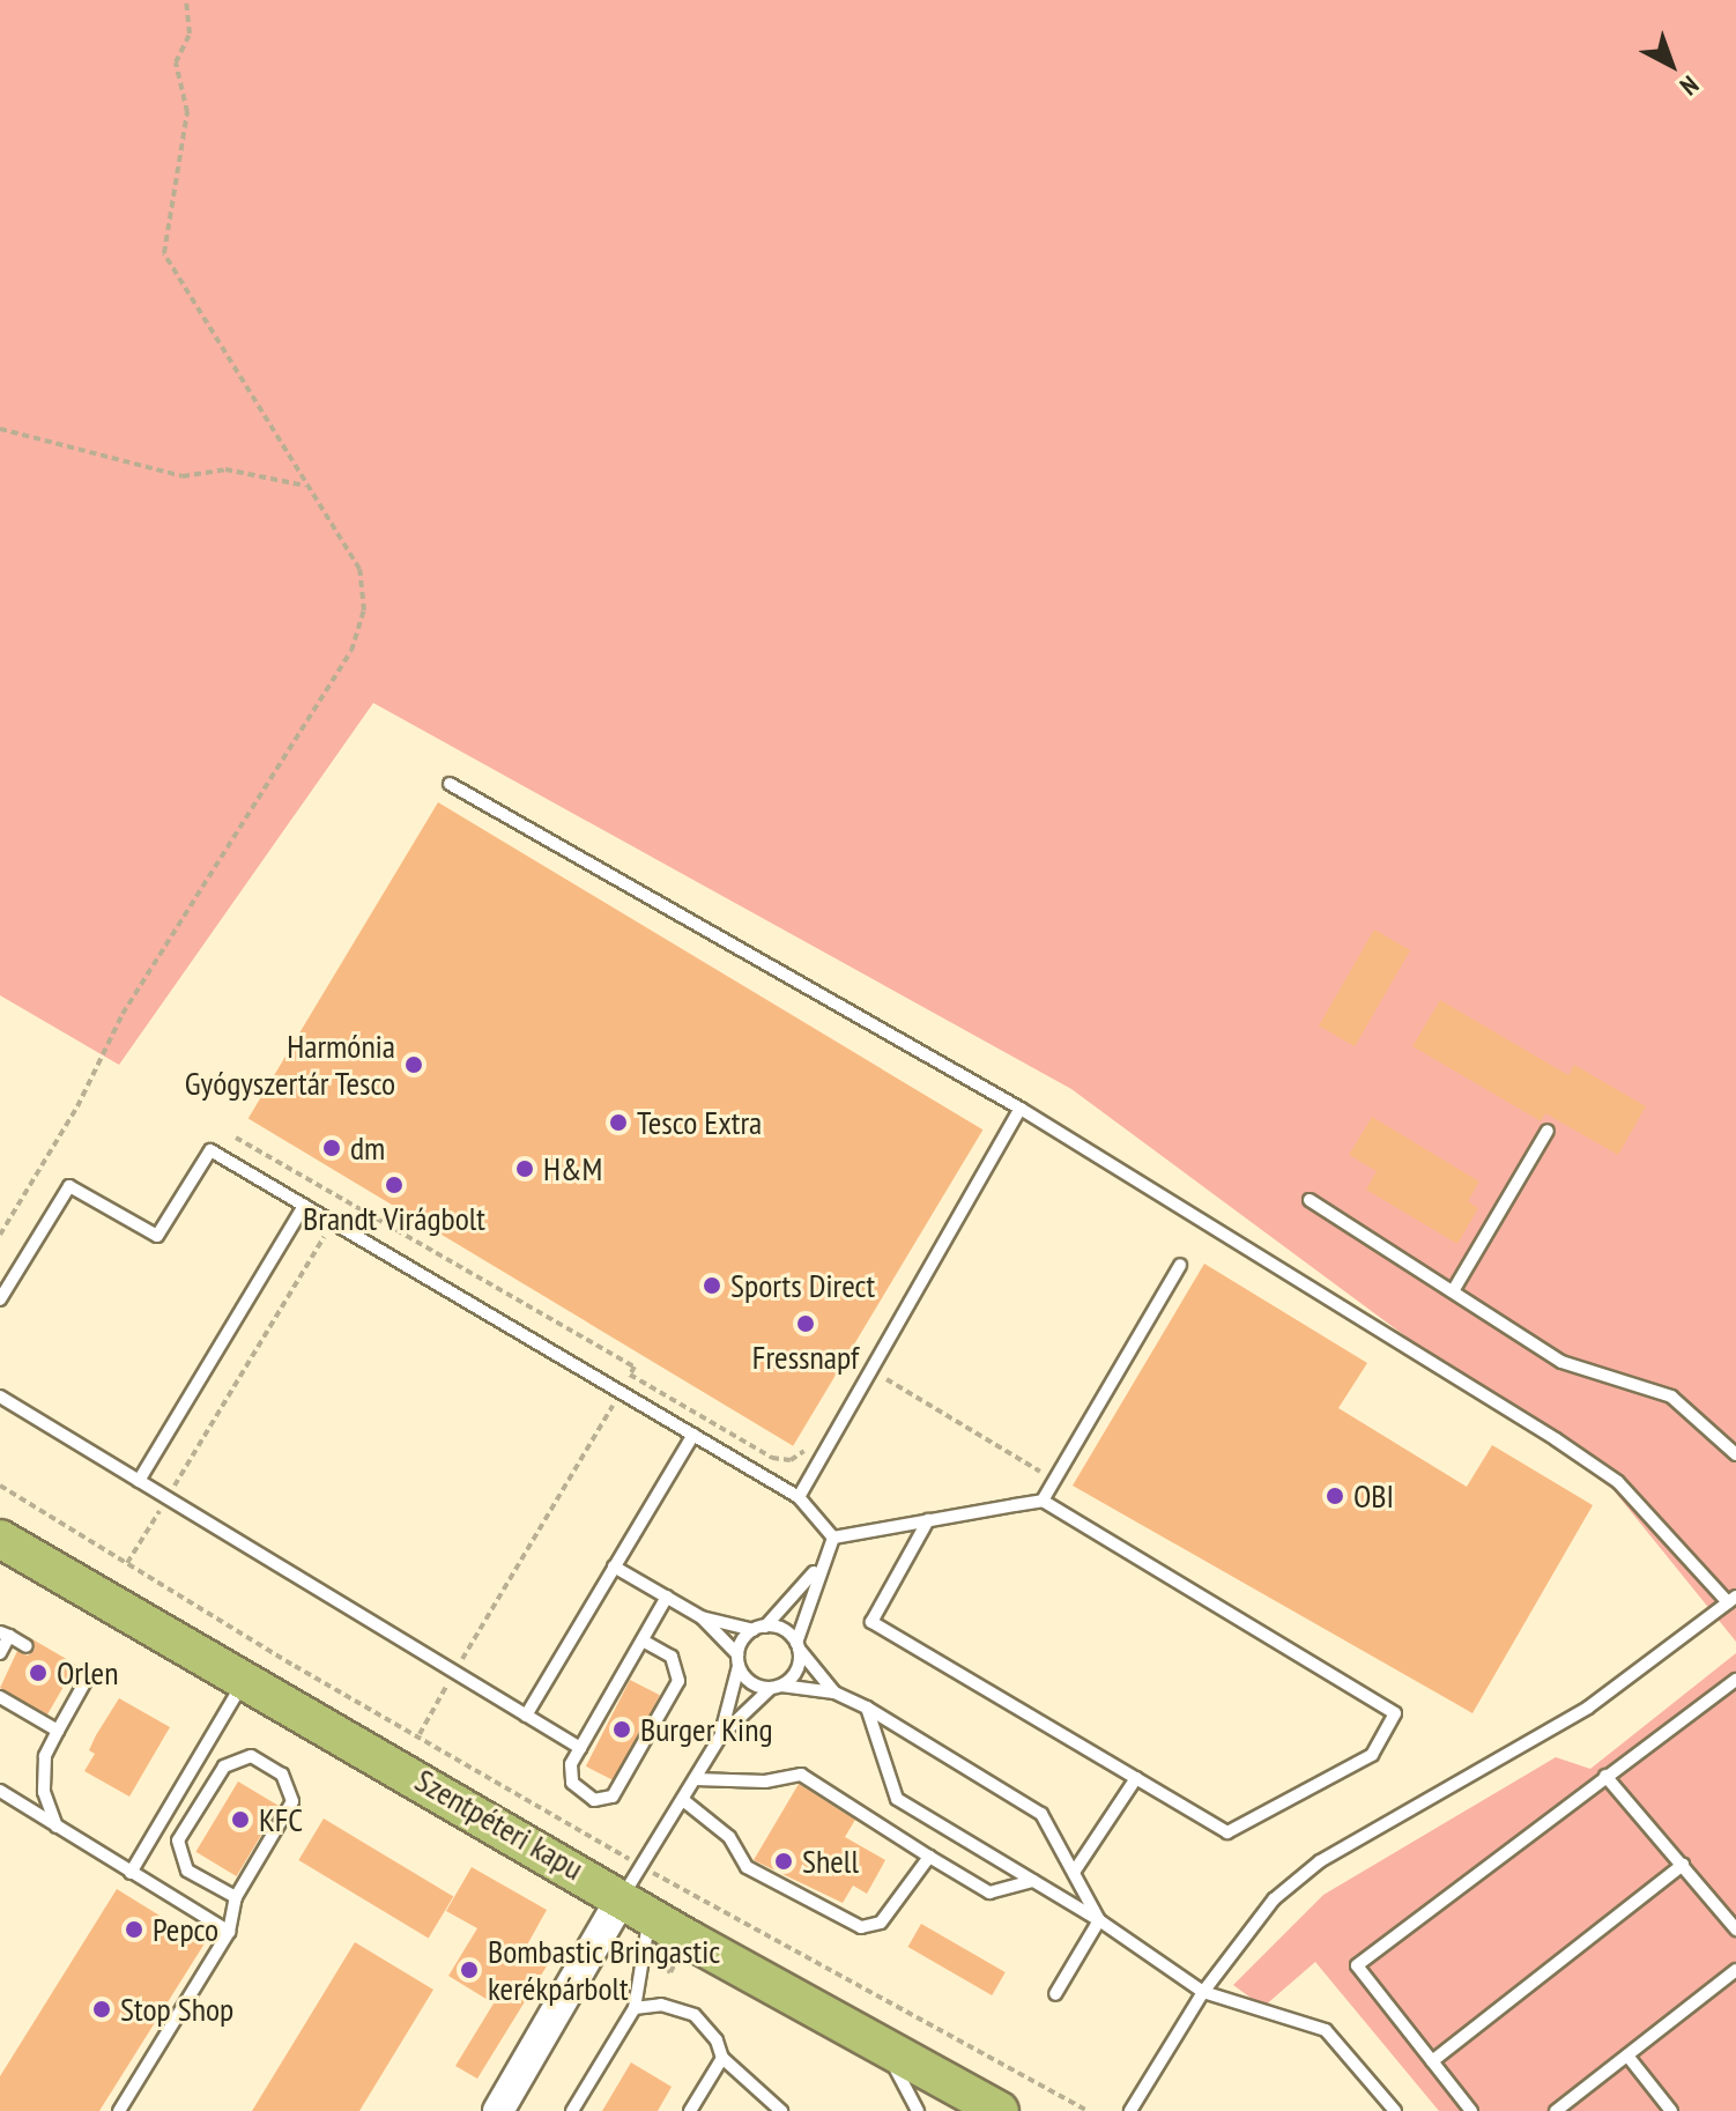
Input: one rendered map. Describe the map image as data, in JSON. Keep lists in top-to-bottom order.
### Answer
{
  "streets": {
    "main road": ["Szentpéteri kapu"]
  },
  "places": [
    "Harmónia Gyógyszertár Tesco",
    "Tesco Extra",
    "dm",
    "H&M",
    "Brandt Virágbolt",
    "Sports Direct",
    "Fressnapf",
    "OBI",
    "Orlen",
    "Burger King",
    "KFC",
    "Shell",
    "Pepco",
    "Bombastic Bringastic kerékpárbolt",
    "Stop Shop"
  ],
  "north": "bottom right"
}
